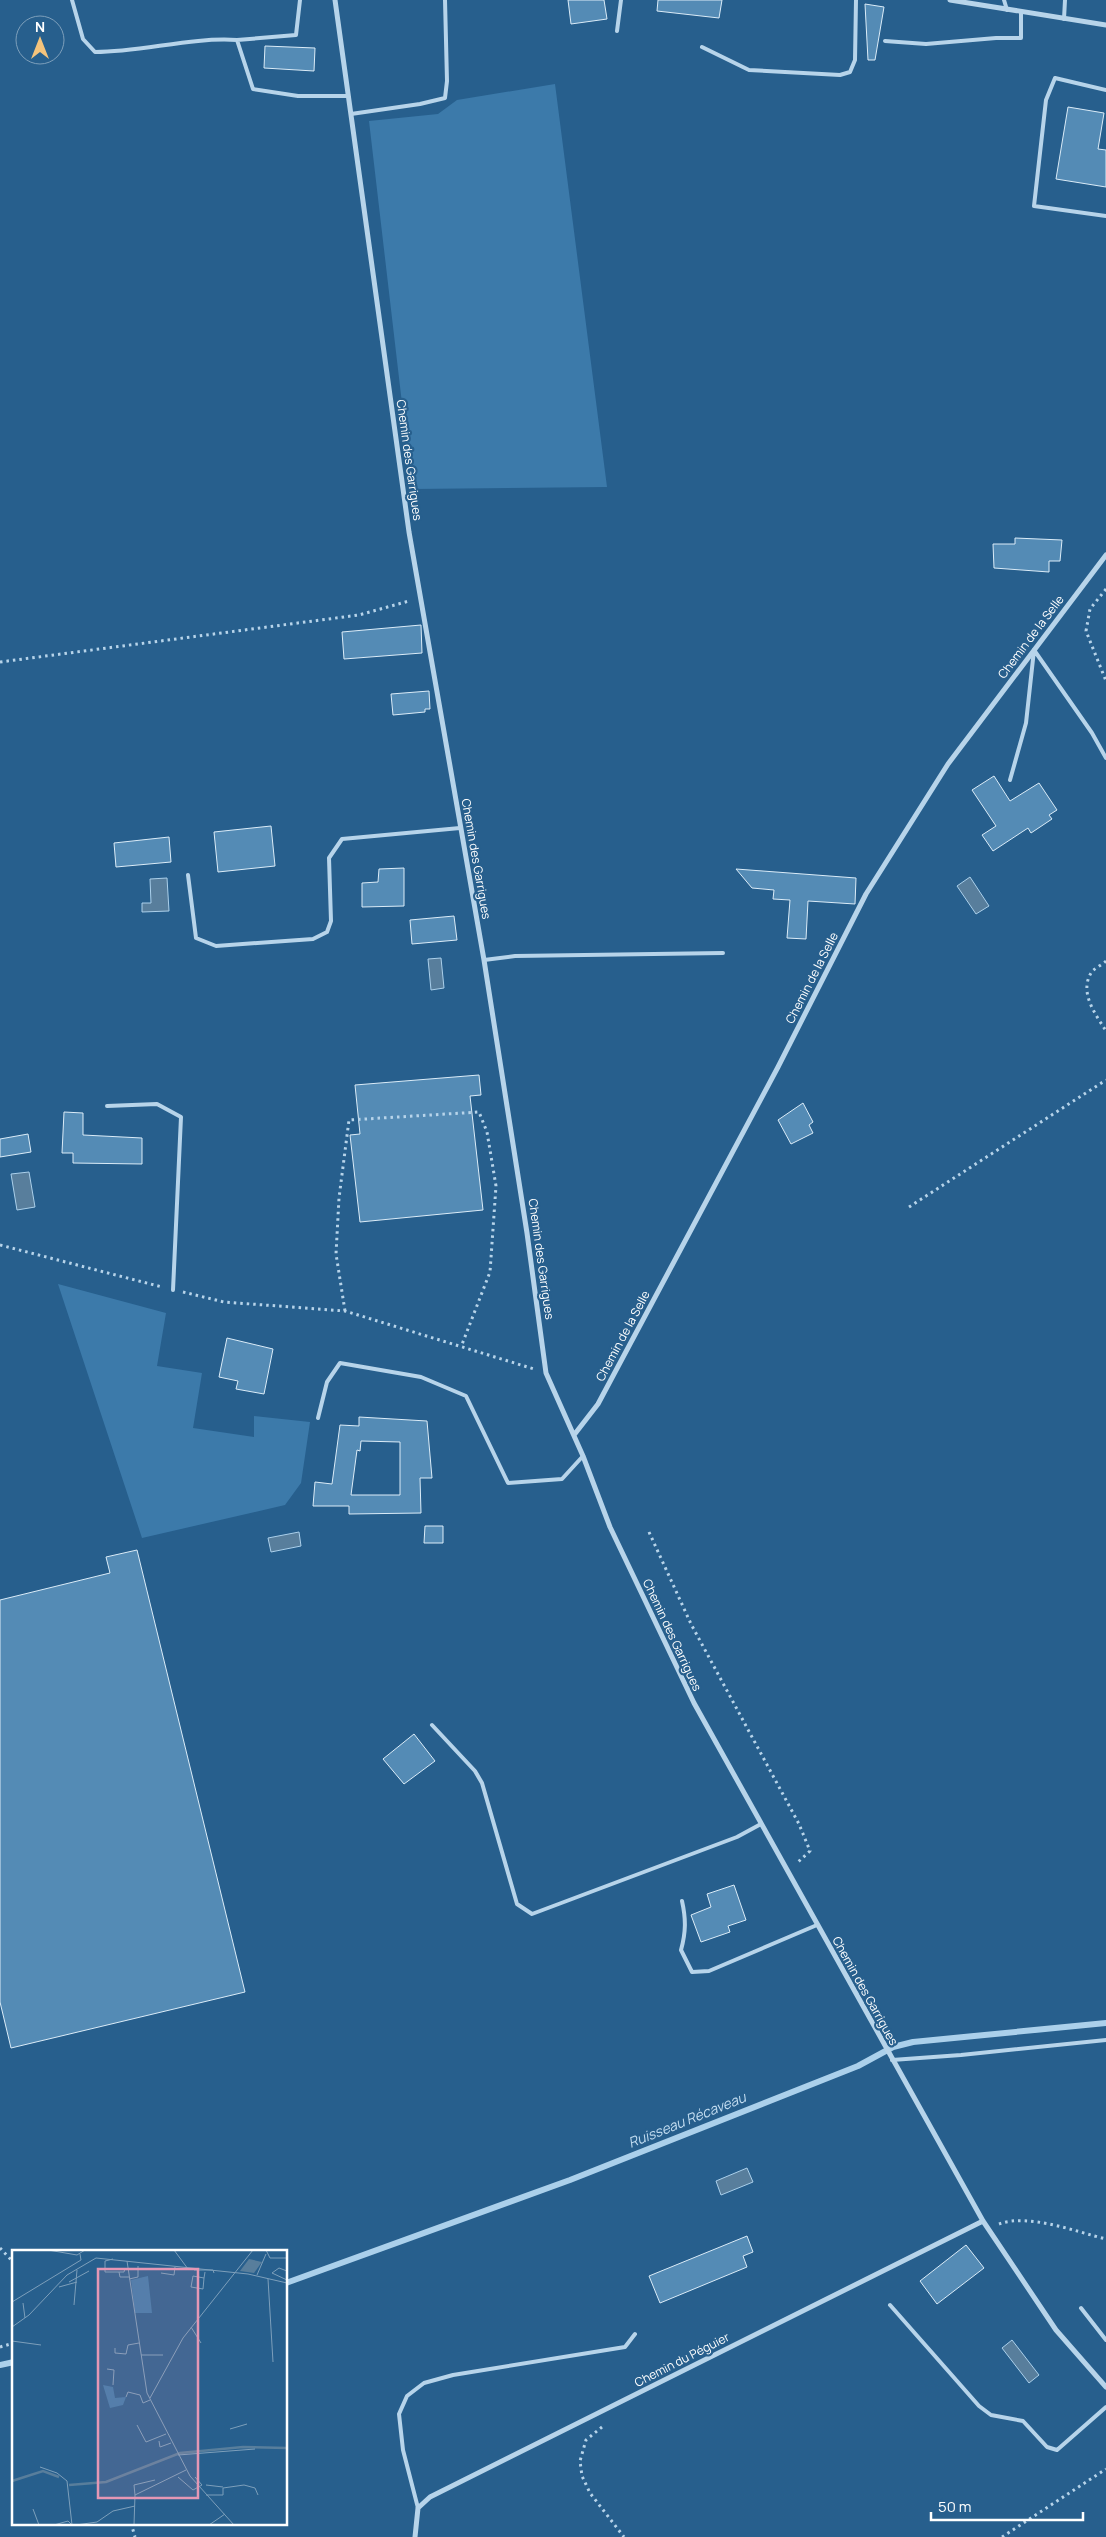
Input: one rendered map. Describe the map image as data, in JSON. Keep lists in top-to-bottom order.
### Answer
{
  "streets": {
    "street": ["Chemin des Garrigues", "Chemin de la Selle", "Chemin du Péguier"]
  },
  "crossings": [
    ["Chemin des Garrigues", "Chemin de la Selle"],
    ["Chemin des Garrigues", "Chemin du Péguier"]
  ],
  "water": ["Ruisseau Récaveau"],
  "scale_bar": "50 m",
  "north": "top"
}
